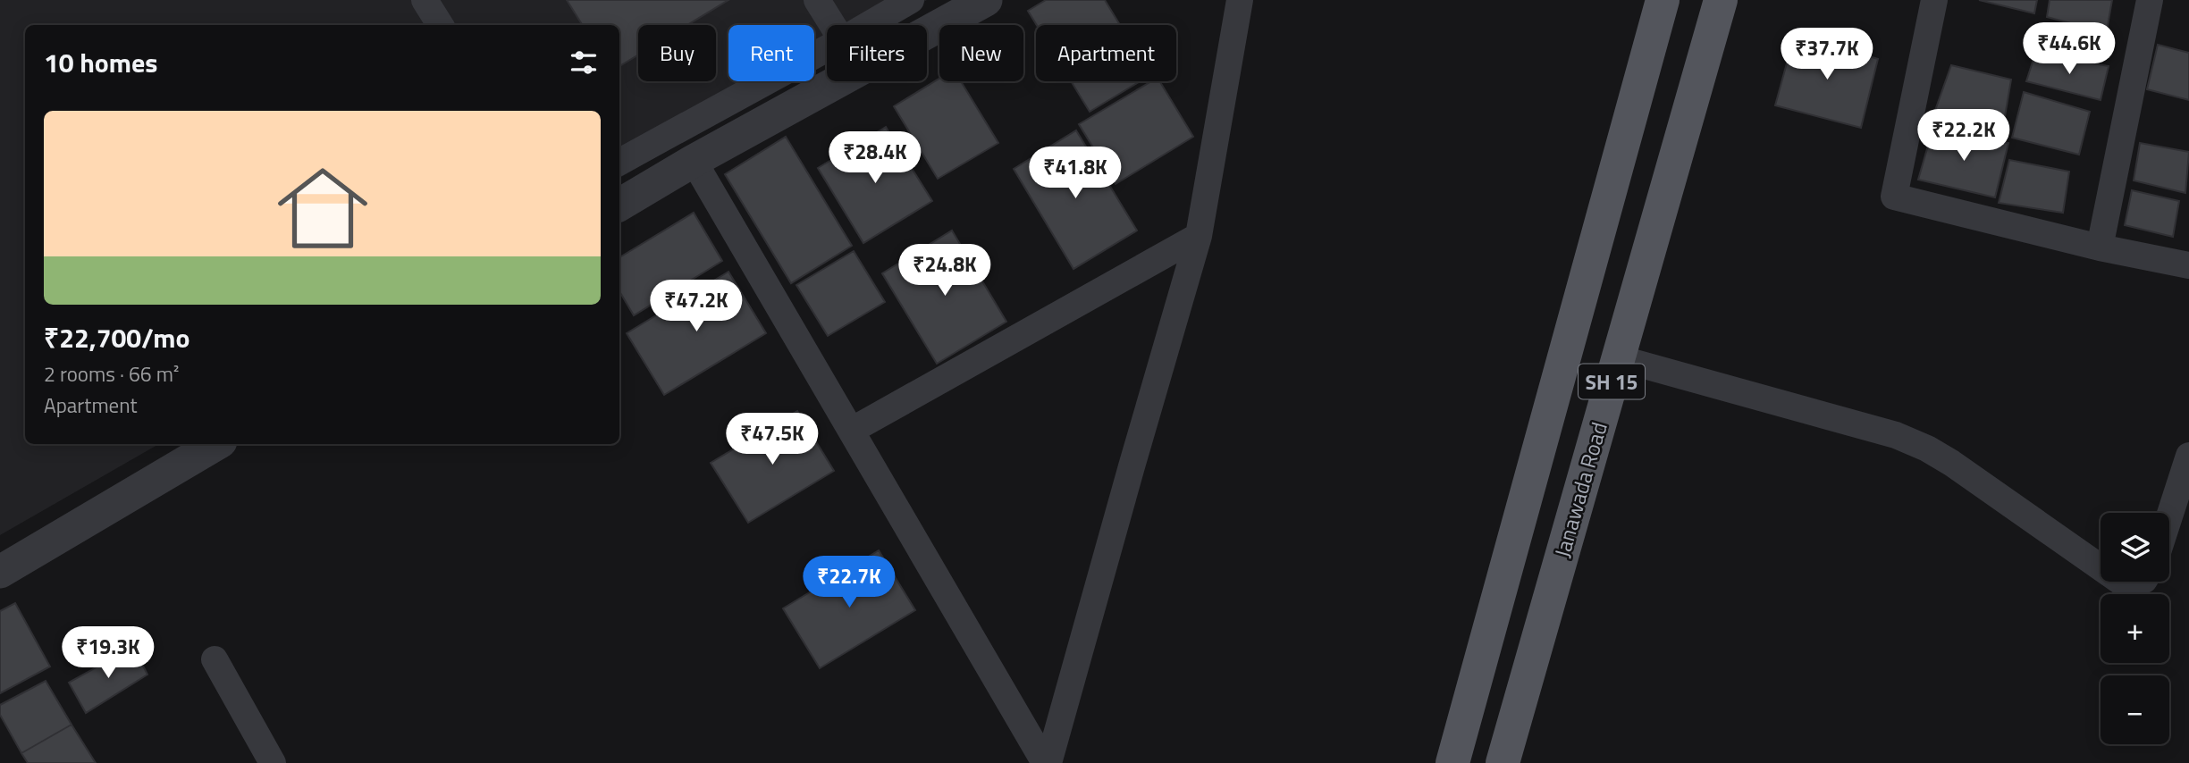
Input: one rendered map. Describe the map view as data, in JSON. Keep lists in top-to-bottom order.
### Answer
{
  "streets": {
    "main road": ["SH 15", "Janawada Road"]
  },
  "page": {
    "price": [
      "₹44.6K",
      "₹37.7K",
      "₹22.2K",
      "₹28.4K",
      "₹41.8K",
      "₹24.8K",
      "₹47.2K",
      "₹47.5K",
      "₹22.7K",
      "₹19.3K"
    ],
    "chip": [
      "Buy",
      "Rent",
      "Filters",
      "New",
      "Apartment"
    ],
    "heading": "10 homes",
    "list": [
      {
        "name": "₹22,700/mo",
        "note": "2 rooms · 66 m² · Apartment"
      }
    ],
    "map_buttons": ["+", "−"]
  }
}
